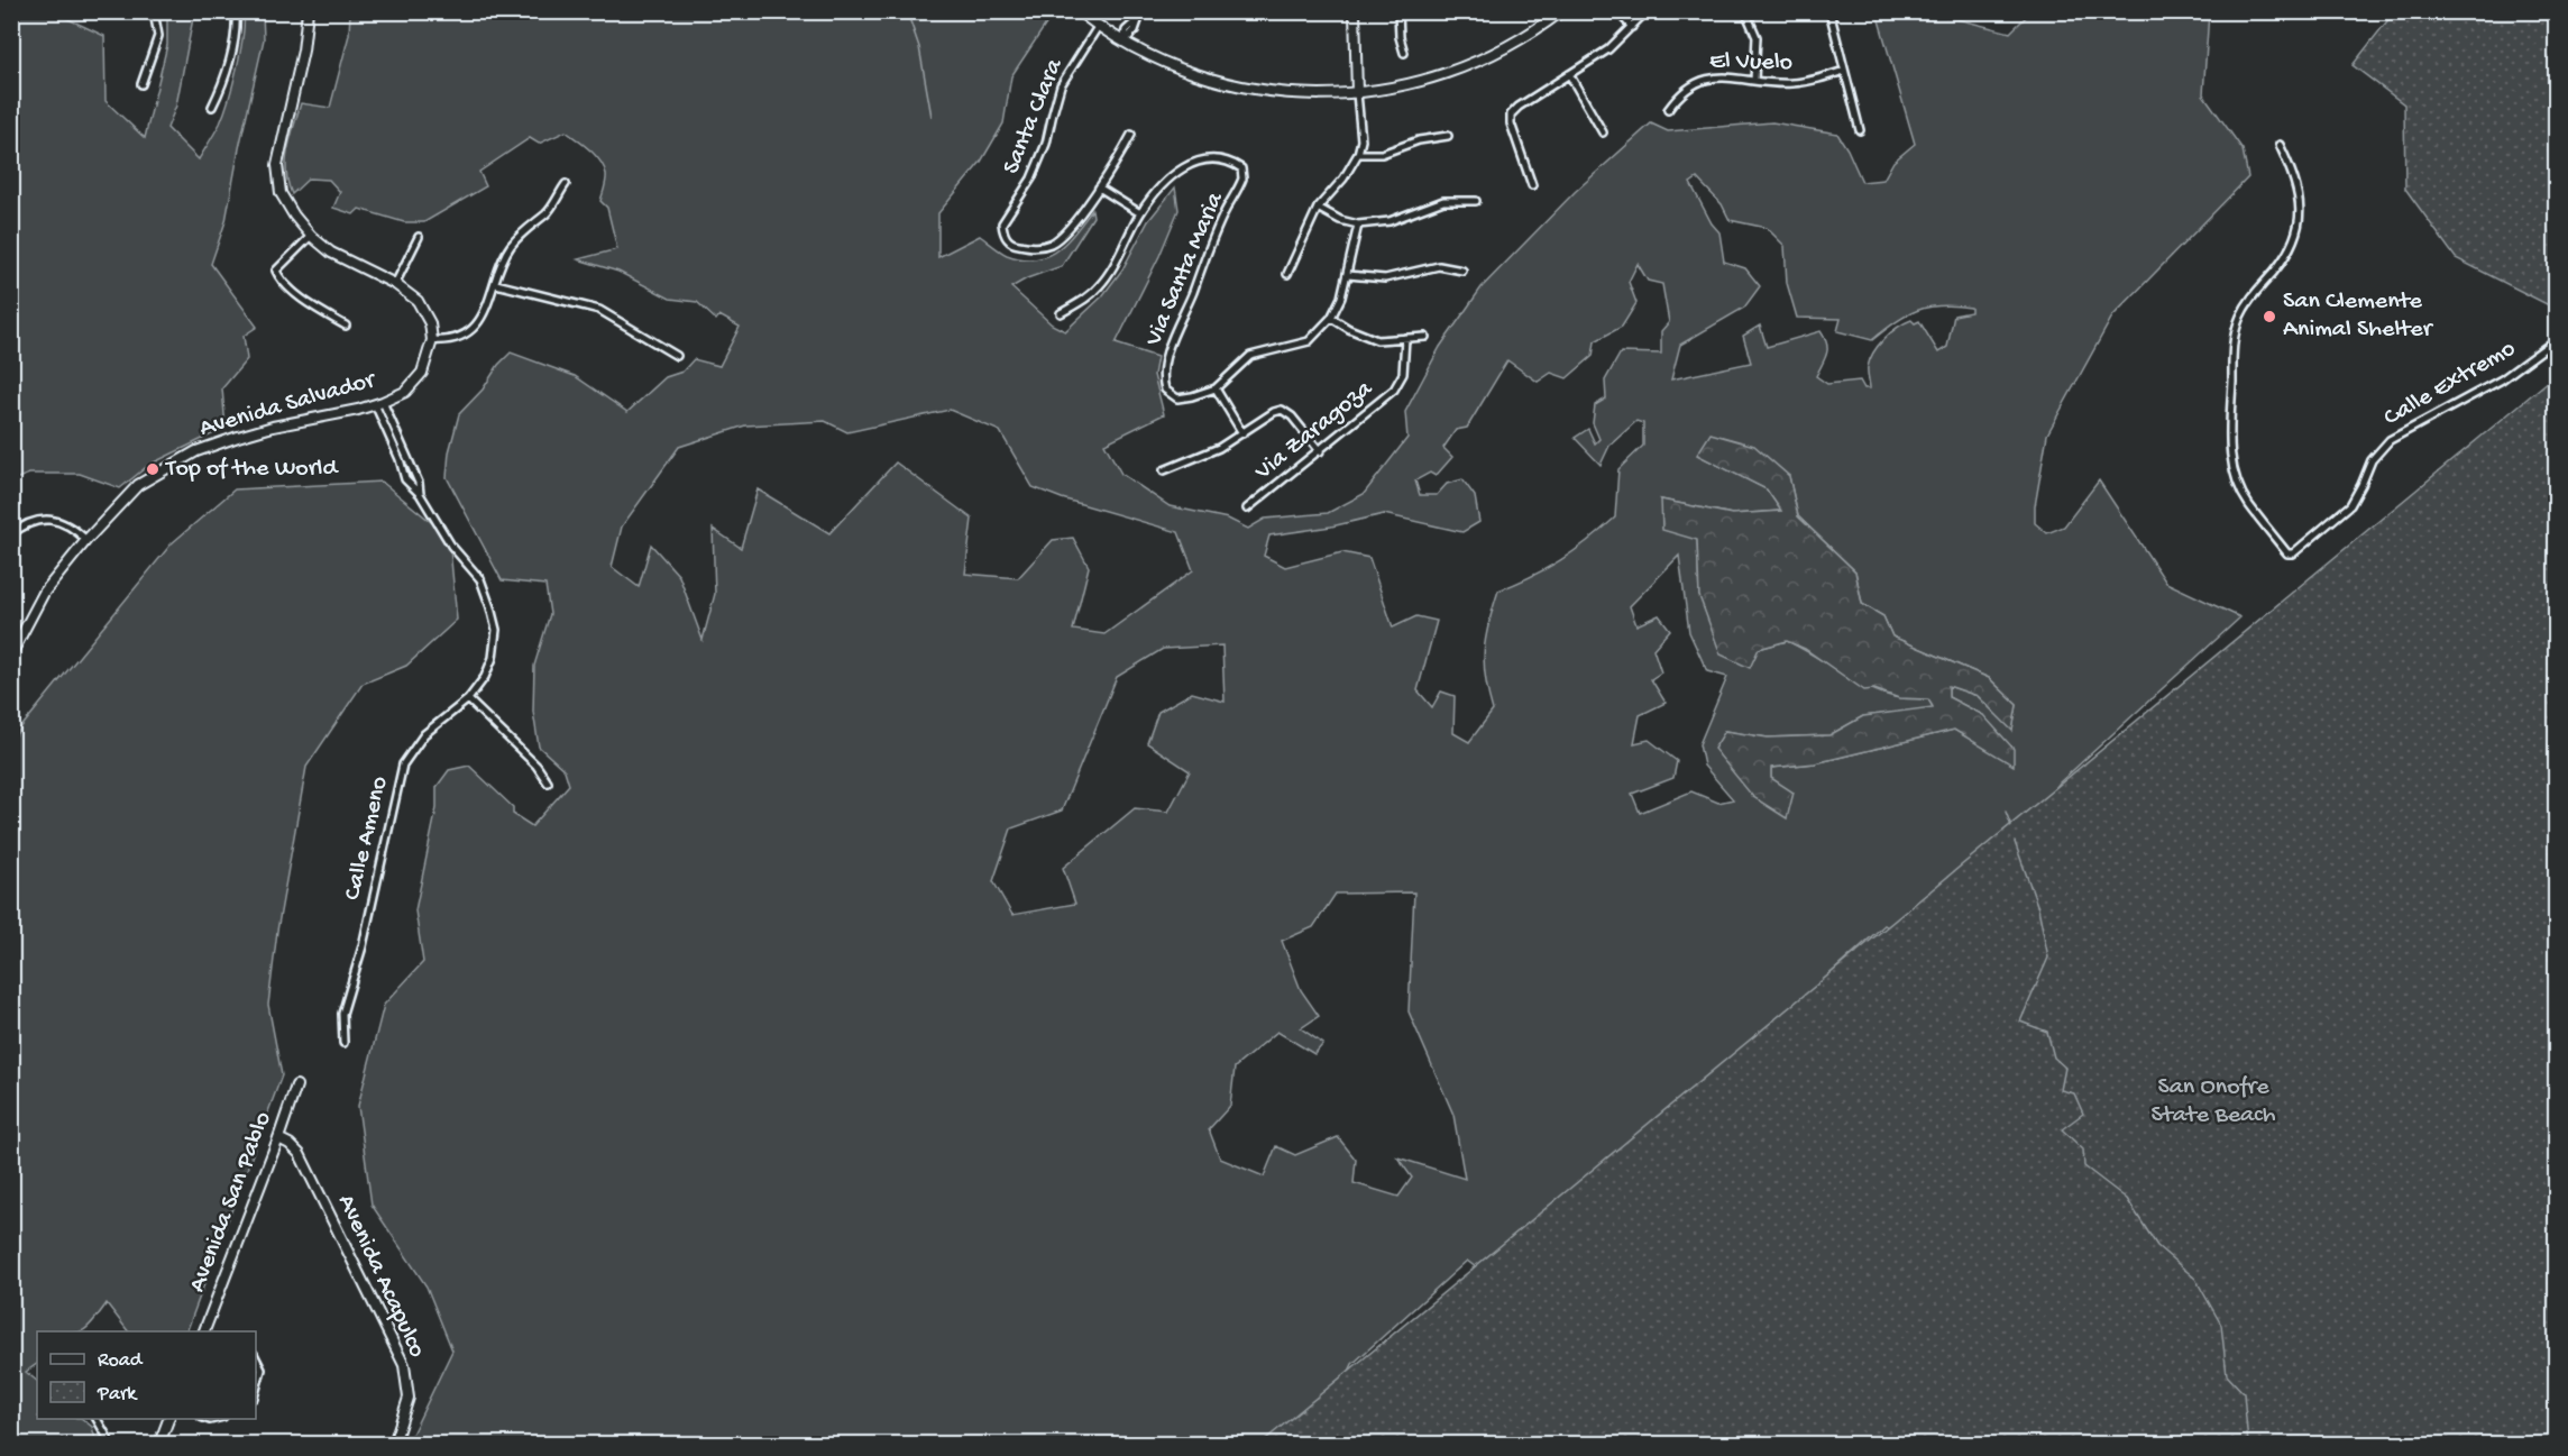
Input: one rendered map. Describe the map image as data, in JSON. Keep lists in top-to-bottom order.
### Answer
{
  "streets": {
    "street": [
      "El Vuelo",
      "Santa Clara",
      "Via Santa Maria",
      "Calle Extremo",
      "Avenida Salvador",
      "Via Zaragoza",
      "Calle Ameno",
      "Avenida San Pablo",
      "Avenida Acapulco"
    ]
  },
  "crossings": [
    ["Avenida Salvador", "Calle Ameno"],
    ["Avenida San Pablo", "Avenida Acapulco"]
  ],
  "parks": ["San Onofre State Beach"],
  "places": ["San Clemente Animal Shelter", "Top of the World"],
  "legend": ["Road", "Park"]
}
